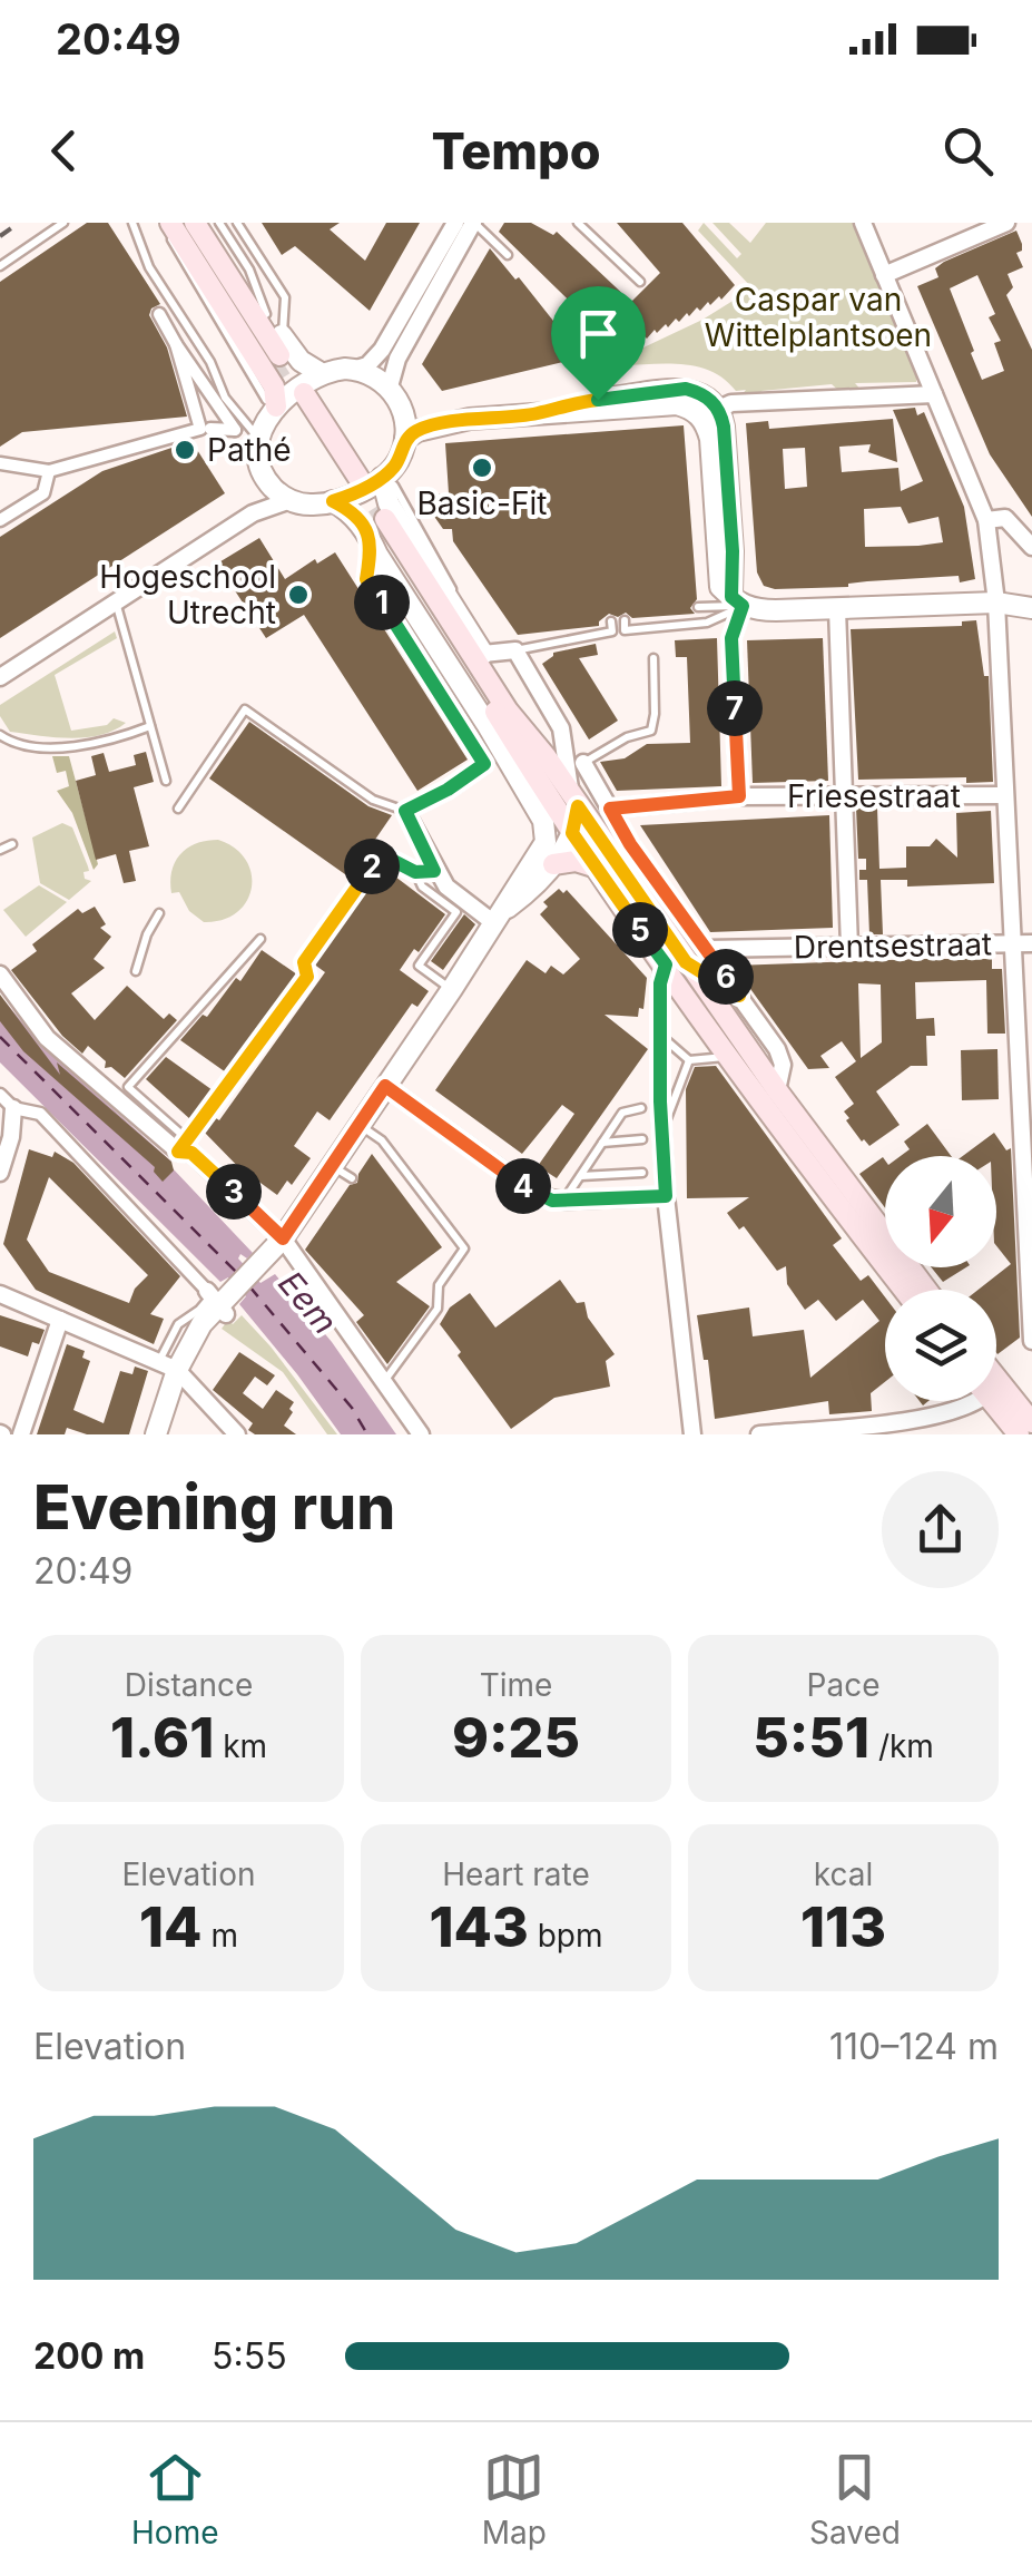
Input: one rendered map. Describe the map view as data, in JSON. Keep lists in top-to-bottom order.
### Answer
{
  "streets": {
    "street": ["Friesestraat", "Drentsestraat"]
  },
  "water": ["Eem"],
  "parks": ["Caspar van Wittelplantsoen"],
  "places": ["Pathé", "Basic-Fit", "Hogeschool Utrecht"],
  "north": "bottom",
  "page": {
    "status": "20:49",
    "header": "Tempo",
    "pins": [
      "1",
      "7",
      "2",
      "5",
      "6",
      "4",
      "3"
    ],
    "heading": ["Evening run", "20:49"],
    "stats": [
      ["Distance", "1.61 km"],
      ["Time", "9:25"],
      ["Pace", "5:51 /km"],
      ["Elevation", "14 m"],
      ["Heart rate", "143 bpm"],
      ["kcal", "113"]
    ],
    "chart": ["Elevation", "110–124 m"],
    "list": [
      {
        "name": "200 m",
        "note": "5:55"
      }
    ],
    "tabs": ["Home", "Map", "Saved"]
  }
}
